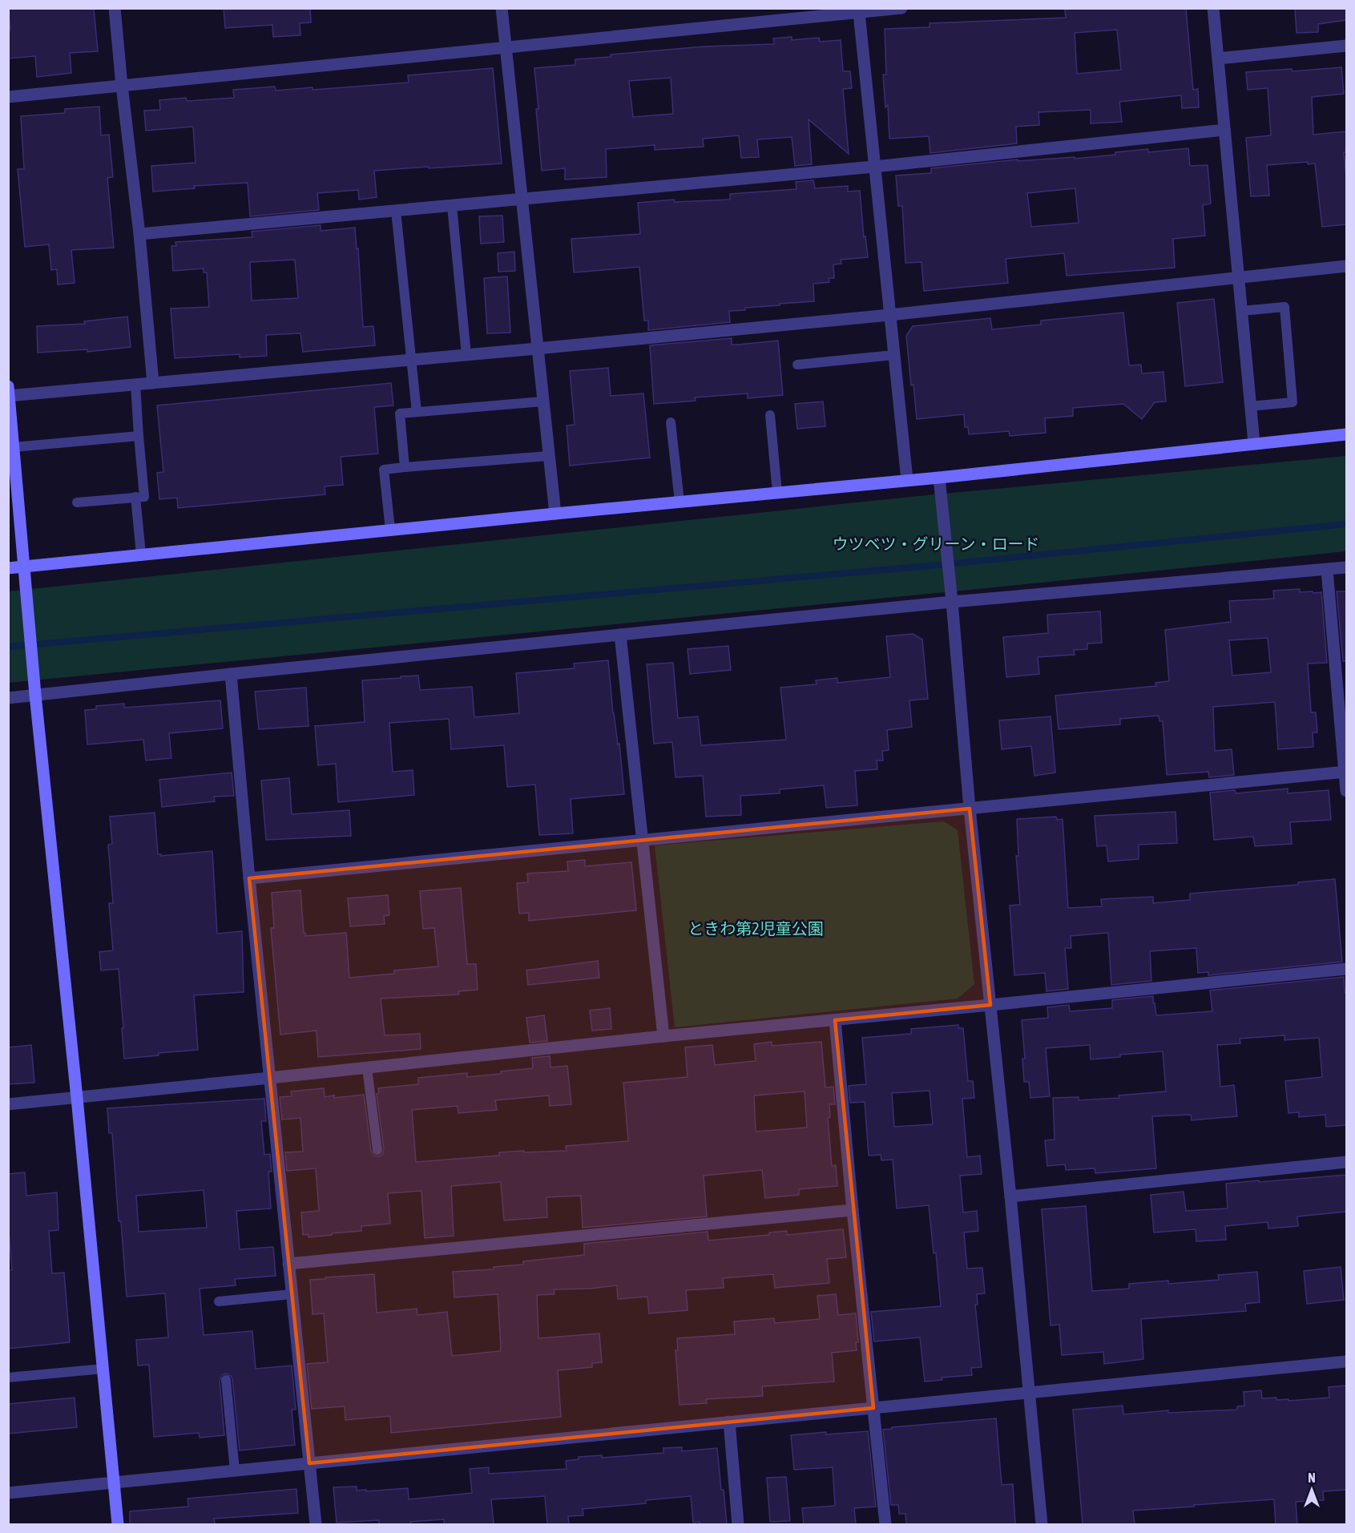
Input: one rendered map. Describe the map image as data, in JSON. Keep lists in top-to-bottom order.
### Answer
{
  "parks": ["ウツベツ・グリーン・ロード", "ときわ第2児童公園"],
  "north": "top"
}
